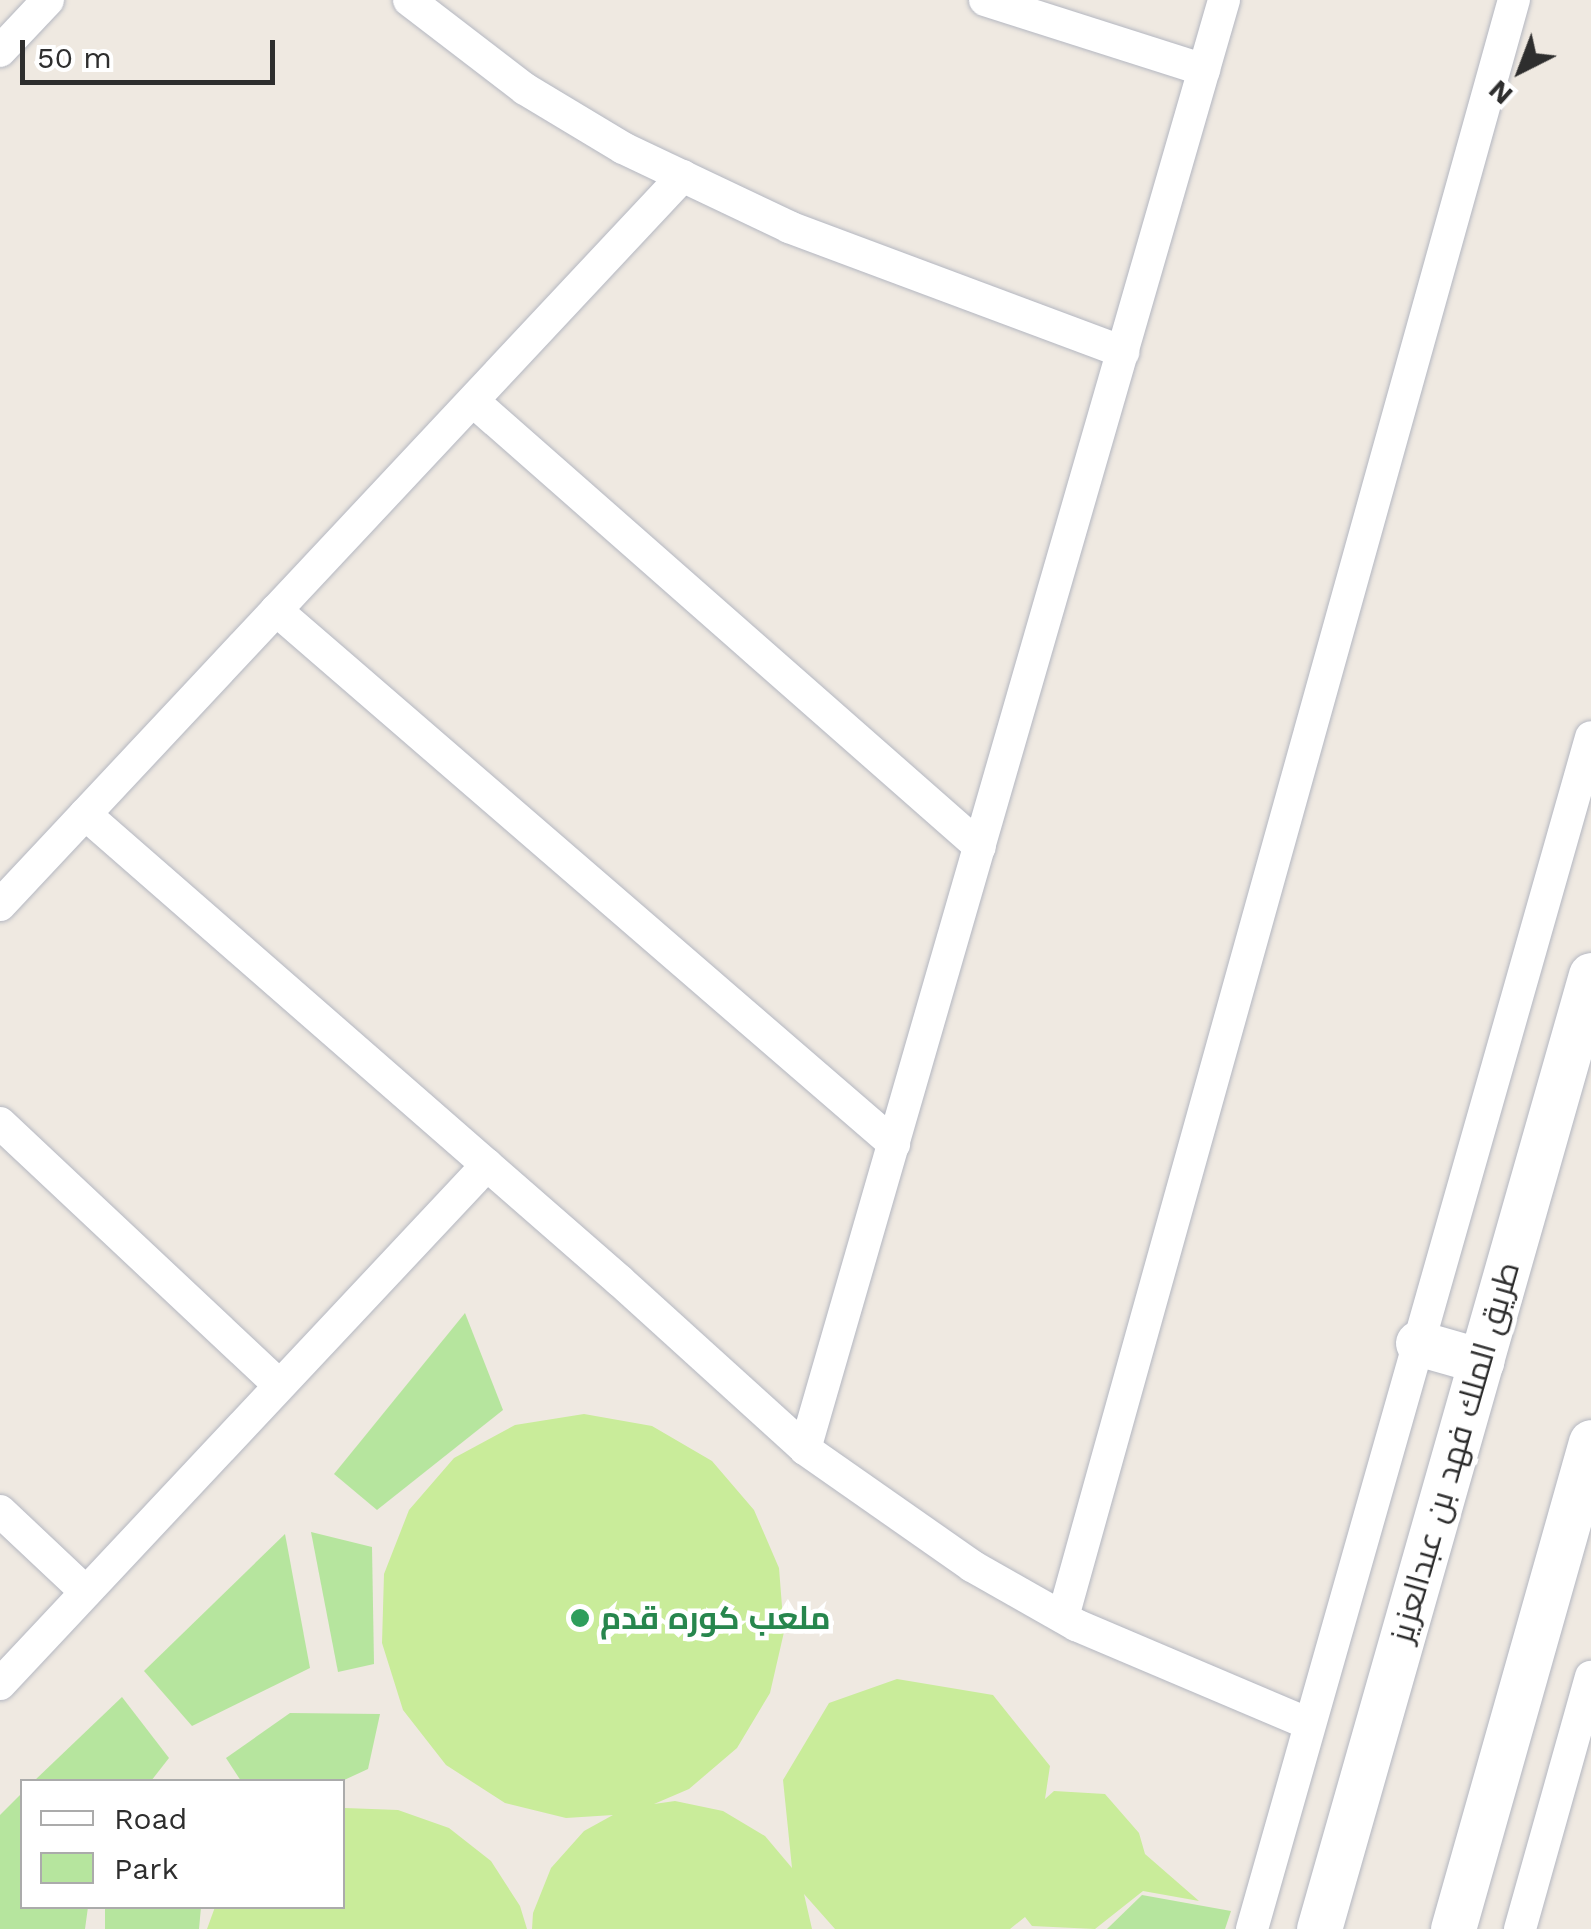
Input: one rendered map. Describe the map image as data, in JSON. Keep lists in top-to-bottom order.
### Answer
{
  "streets": {
    "street": ["طريق الملك فهد بن عبدالعزيز"]
  },
  "places": ["ملعب كوره قدم"],
  "legend": ["Road", "Park"],
  "scale_bar": "50 m",
  "north": "bottom left"
}
